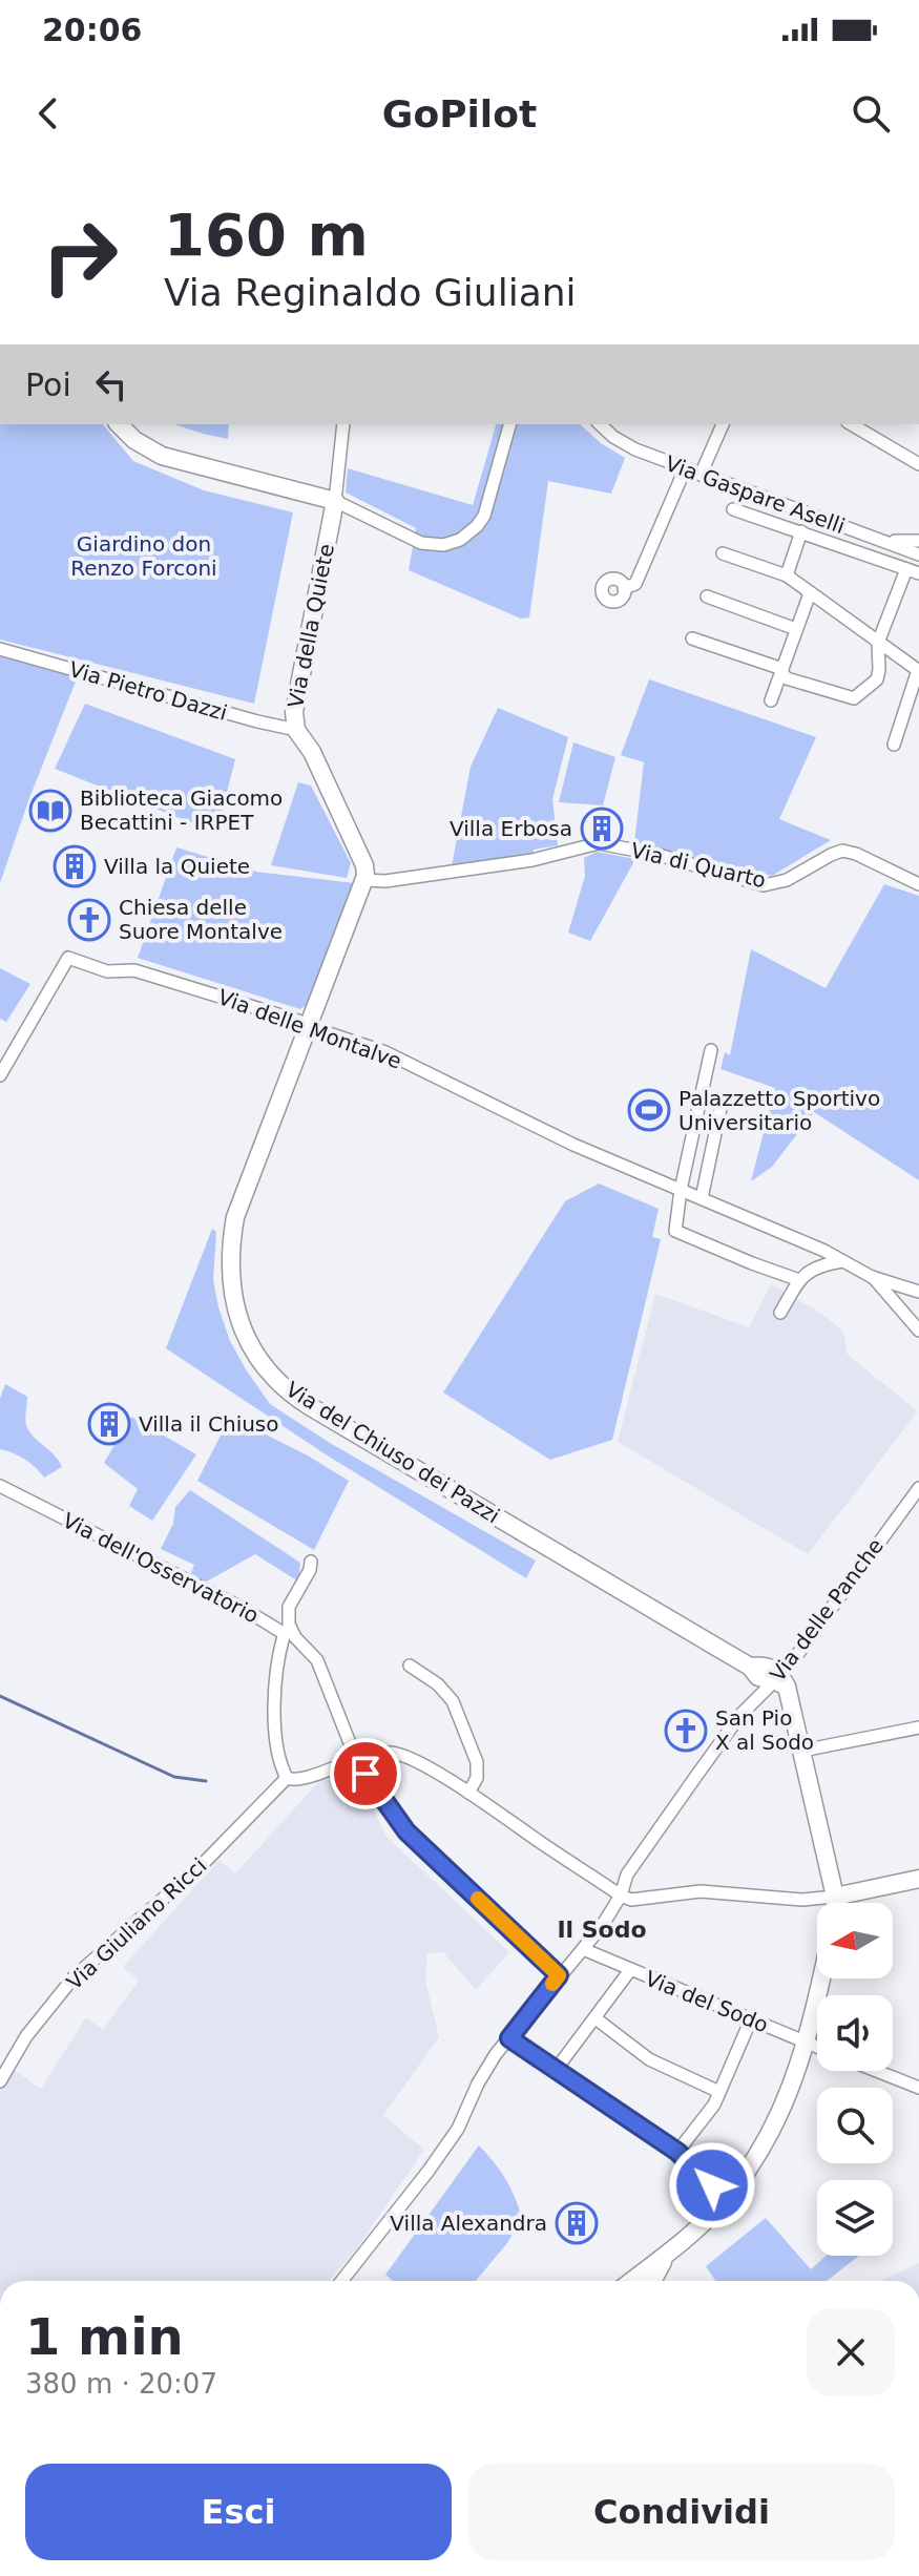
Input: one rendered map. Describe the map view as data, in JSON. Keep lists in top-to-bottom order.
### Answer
{
  "streets": {
    "main road": ["Via della Quiete", "Via del Chiuso dei Pazzi"],
    "street": [
      "Via Gaspare Aselli",
      "Via Pietro Dazzi",
      "Via di Quarto",
      "Via delle Montalve",
      "Via dell'Osservatorio",
      "Via delle Panche",
      "Via Giuliano Ricci",
      "Via del Sodo"
    ]
  },
  "crossings": [
    ["Via della Quiete", "Via Pietro Dazzi"],
    ["Via della Quiete", "Via di Quarto"],
    ["Via delle Montalve", "Via del Chiuso dei Pazzi"],
    ["Via del Chiuso dei Pazzi", "Via delle Panche"],
    ["Via dell'Osservatorio", "Via Giuliano Ricci"],
    ["Via delle Panche", "Via del Sodo"]
  ],
  "districts": ["Il Sodo"],
  "parks": ["Giardino don Renzo Forconi"],
  "places": {
    "library": ["Biblioteca Giacomo Becattini - IRPET"],
    "building": [
      "Villa Erbosa",
      "Villa la Quiete",
      "Villa il Chiuso",
      "Villa Alexandra"
    ],
    "church": ["Chiesa delle Suore Montalve", "San Pio X al Sodo"],
    "sports": ["Palazzetto Sportivo Universitario"]
  },
  "north": "left",
  "page": {
    "status": "20:06",
    "header": "GoPilot",
    "turn": ["160 m", "Via Reginaldo Giuliani"],
    "then": "Poi",
    "heading": ["1 min", "380 m · 20:07"],
    "buttons": ["Esci", "Condividi"]
  }
}
